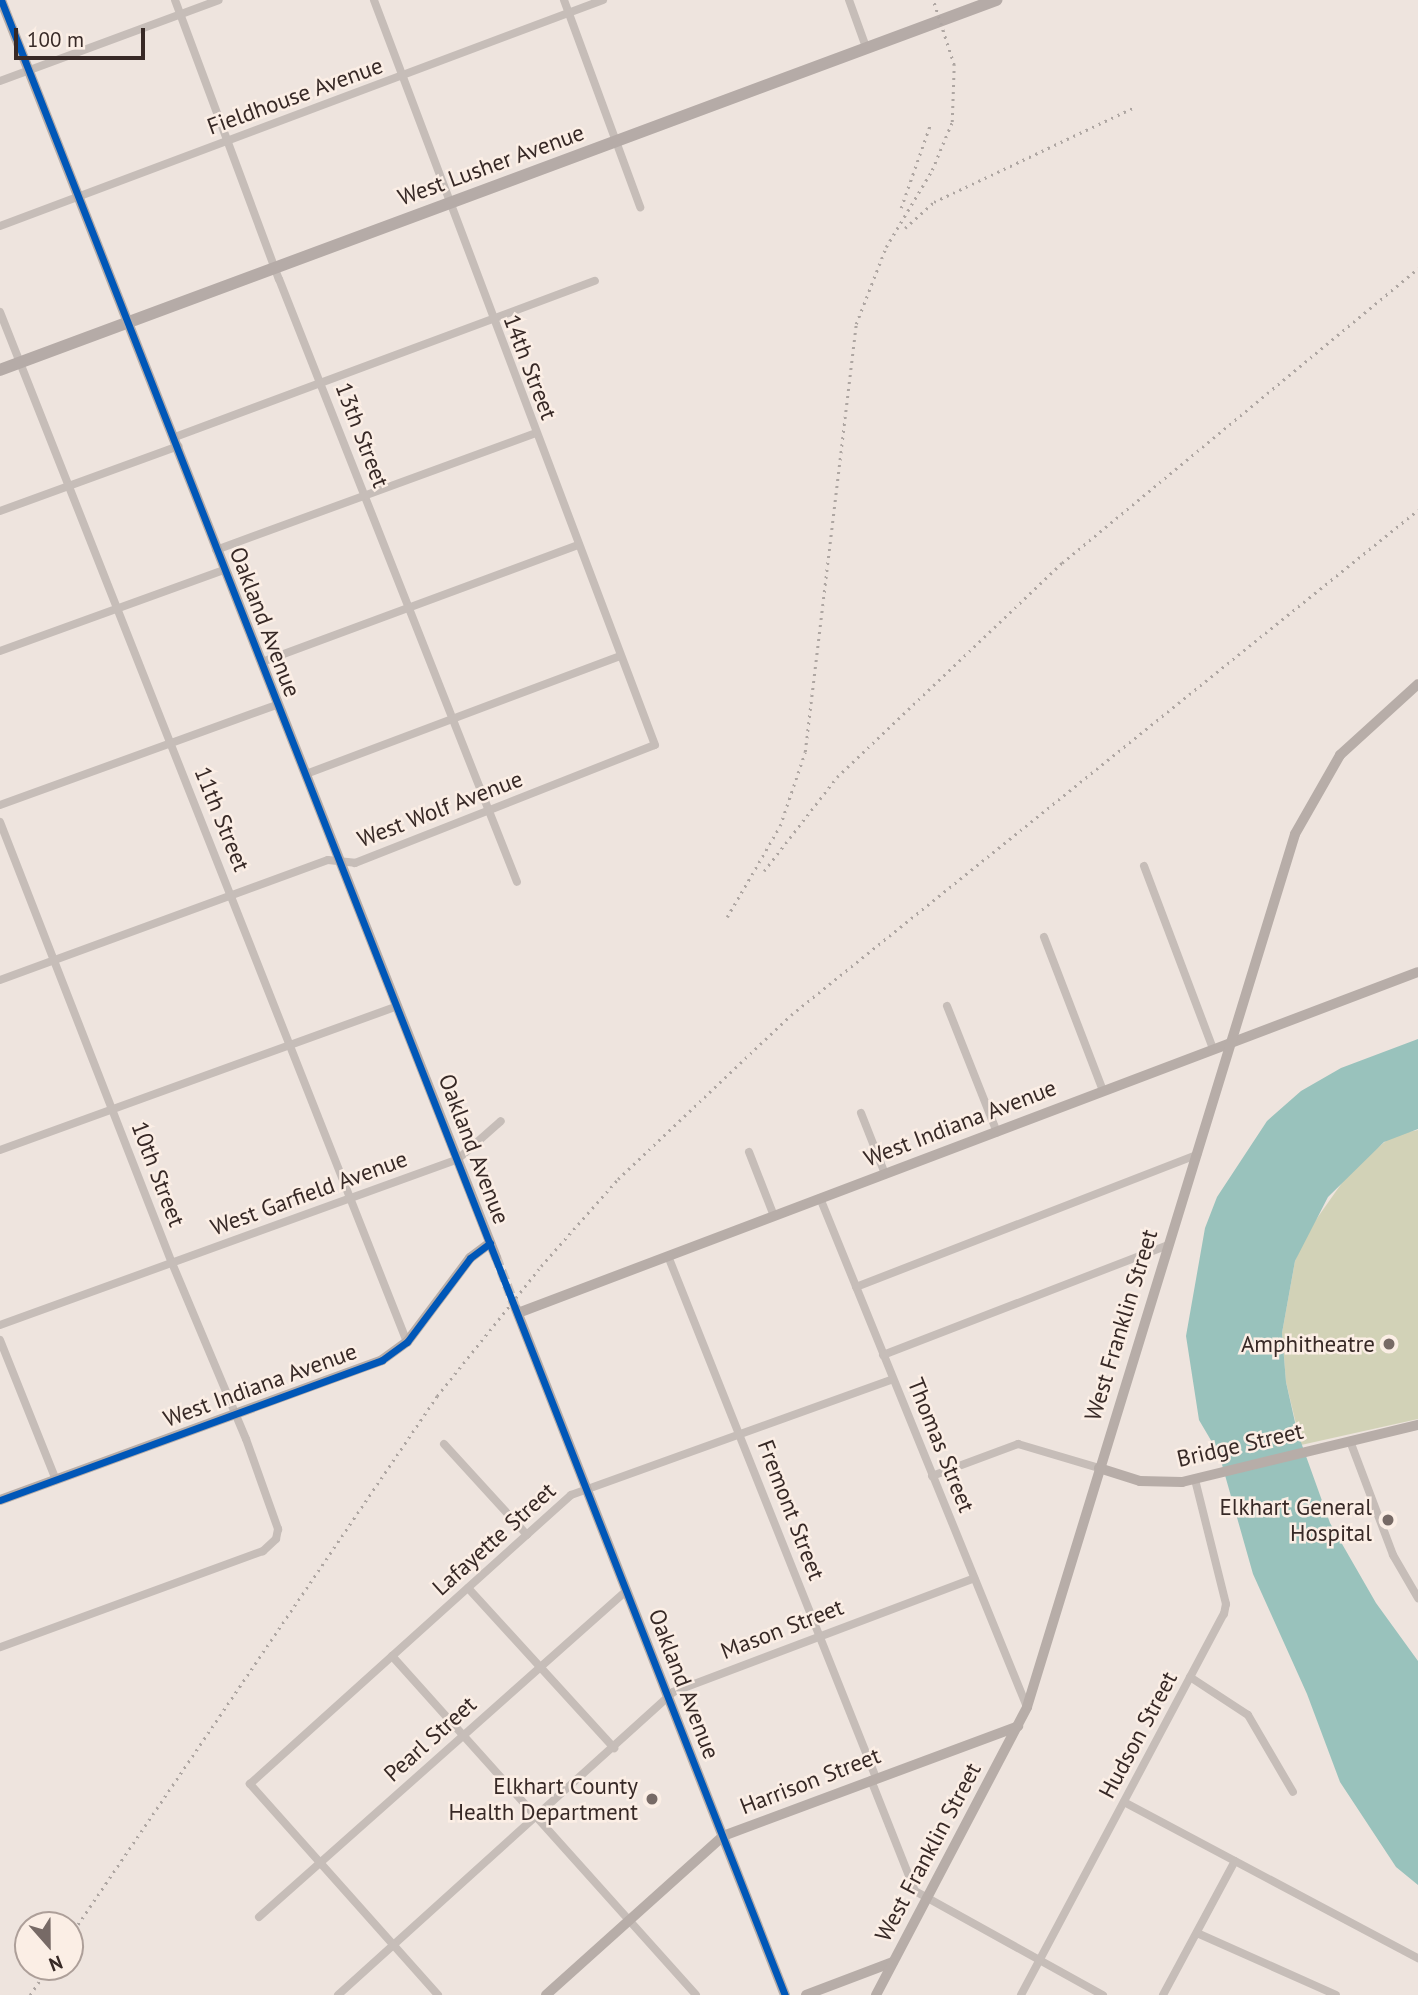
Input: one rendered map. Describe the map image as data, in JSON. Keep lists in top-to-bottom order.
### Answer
{
  "streets": {
    "main road": ["West Lusher Avenue"],
    "street": [
      "Fieldhouse Avenue",
      "14th Street",
      "13th Street",
      "Oakland Avenue",
      "West Wolf Avenue",
      "11th Street",
      "West Indiana Avenue",
      "10th Street",
      "West Garfield Avenue",
      "West Franklin Street",
      "Thomas Street",
      "Bridge Street",
      "Fremont Street",
      "Lafayette Street",
      "Mason Street",
      "Hudson Street",
      "Pearl Street",
      "Harrison Street"
    ]
  },
  "crossings": [
    ["Fieldhouse Avenue", "14th Street"],
    ["Fieldhouse Avenue", "13th Street"],
    ["Fieldhouse Avenue", "Oakland Avenue"],
    ["West Lusher Avenue", "14th Street"],
    ["West Lusher Avenue", "13th Street"],
    ["West Lusher Avenue", "Oakland Avenue"],
    ["West Lusher Avenue", "11th Street"],
    ["14th Street", "West Wolf Avenue"],
    ["13th Street", "West Wolf Avenue"],
    ["Oakland Avenue", "West Wolf Avenue"],
    ["Oakland Avenue", "West Indiana Avenue"],
    ["Oakland Avenue", "West Garfield Avenue"],
    ["Oakland Avenue", "Lafayette Street"],
    ["Oakland Avenue", "Mason Street"],
    ["Oakland Avenue", "Pearl Street"],
    ["Oakland Avenue", "Harrison Street"],
    ["West Wolf Avenue", "11th Street"],
    ["West Wolf Avenue", "10th Street"],
    ["11th Street", "West Indiana Avenue"],
    ["11th Street", "West Garfield Avenue"],
    ["West Indiana Avenue", "10th Street"],
    ["West Indiana Avenue", "West Franklin Street"],
    ["West Indiana Avenue", "Thomas Street"],
    ["West Indiana Avenue", "Fremont Street"],
    ["10th Street", "West Garfield Avenue"],
    ["West Franklin Street", "Thomas Street"],
    ["West Franklin Street", "Bridge Street"],
    ["West Franklin Street", "Fremont Street"],
    ["West Franklin Street", "Harrison Street"],
    ["Thomas Street", "Lafayette Street"],
    ["Thomas Street", "Mason Street"],
    ["Bridge Street", "Hudson Street"],
    ["Fremont Street", "Lafayette Street"],
    ["Fremont Street", "Mason Street"],
    ["Fremont Street", "Harrison Street"],
    ["Lafayette Street", "Pearl Street"]
  ],
  "places": ["Amphitheatre", "Elkhart General Hospital", "Elkhart County Health Department"],
  "scale_bar": "100 m",
  "north": "bottom"
}
